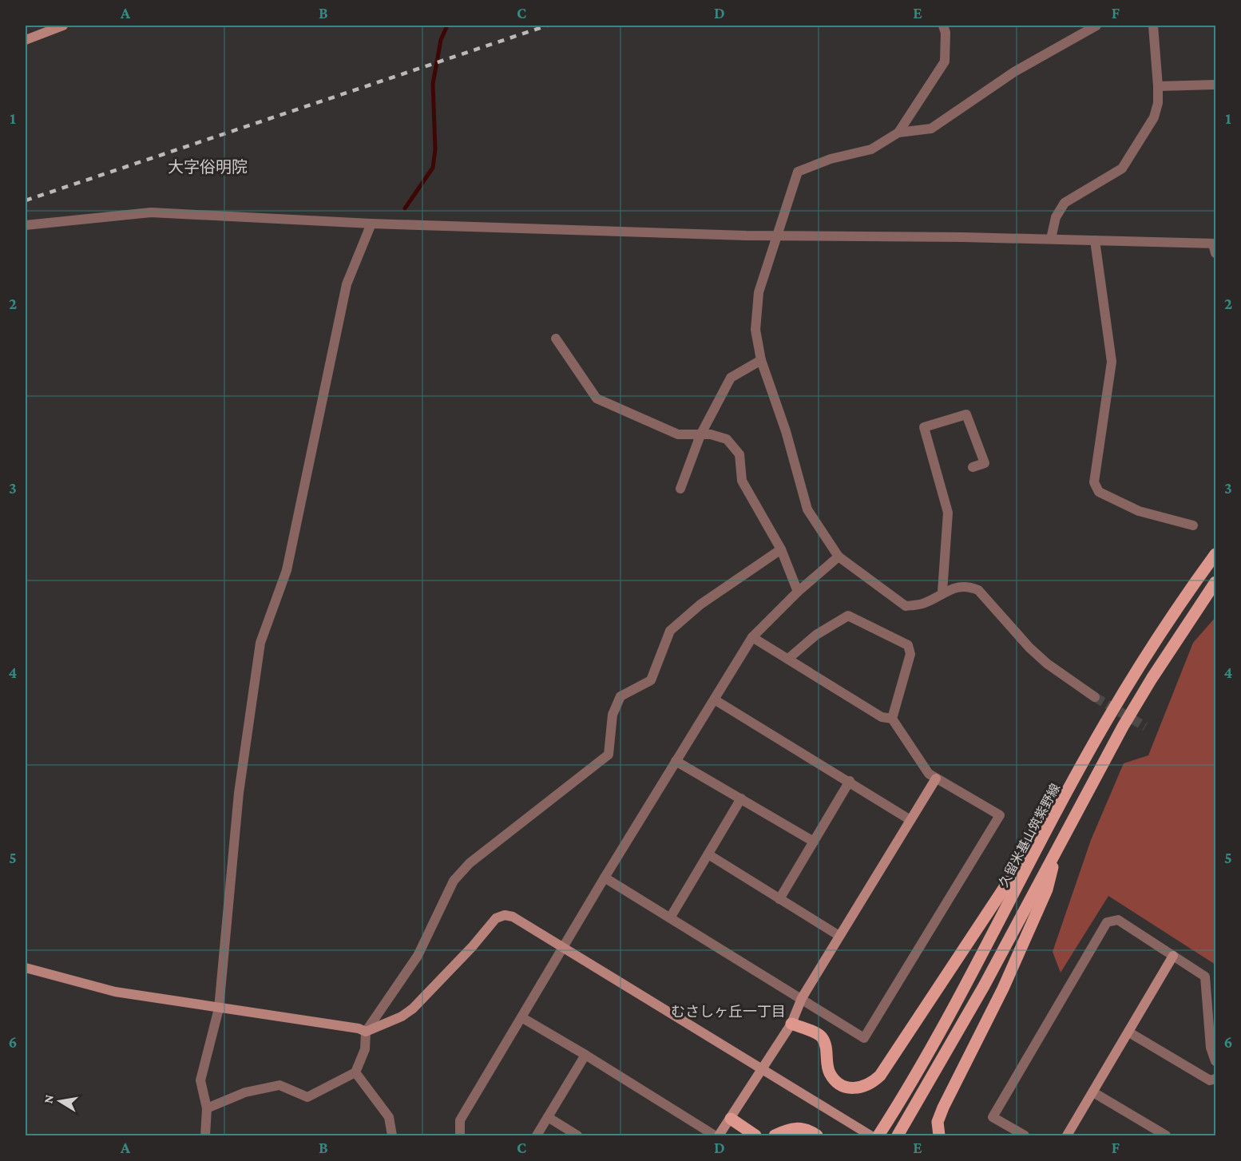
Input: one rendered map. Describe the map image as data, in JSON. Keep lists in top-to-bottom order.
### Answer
{
  "streets": {
    "main road": ["久留米基山筑紫野線"]
  },
  "districts": ["大字俗明院", "むさしヶ丘一丁目"],
  "north": "left",
  "grid": {
    "columns": [
      "A",
      "B",
      "C",
      "D",
      "E",
      "F"
    ],
    "rows": [
      "1",
      "2",
      "3",
      "4",
      "5",
      "6"
    ]
  }
}
